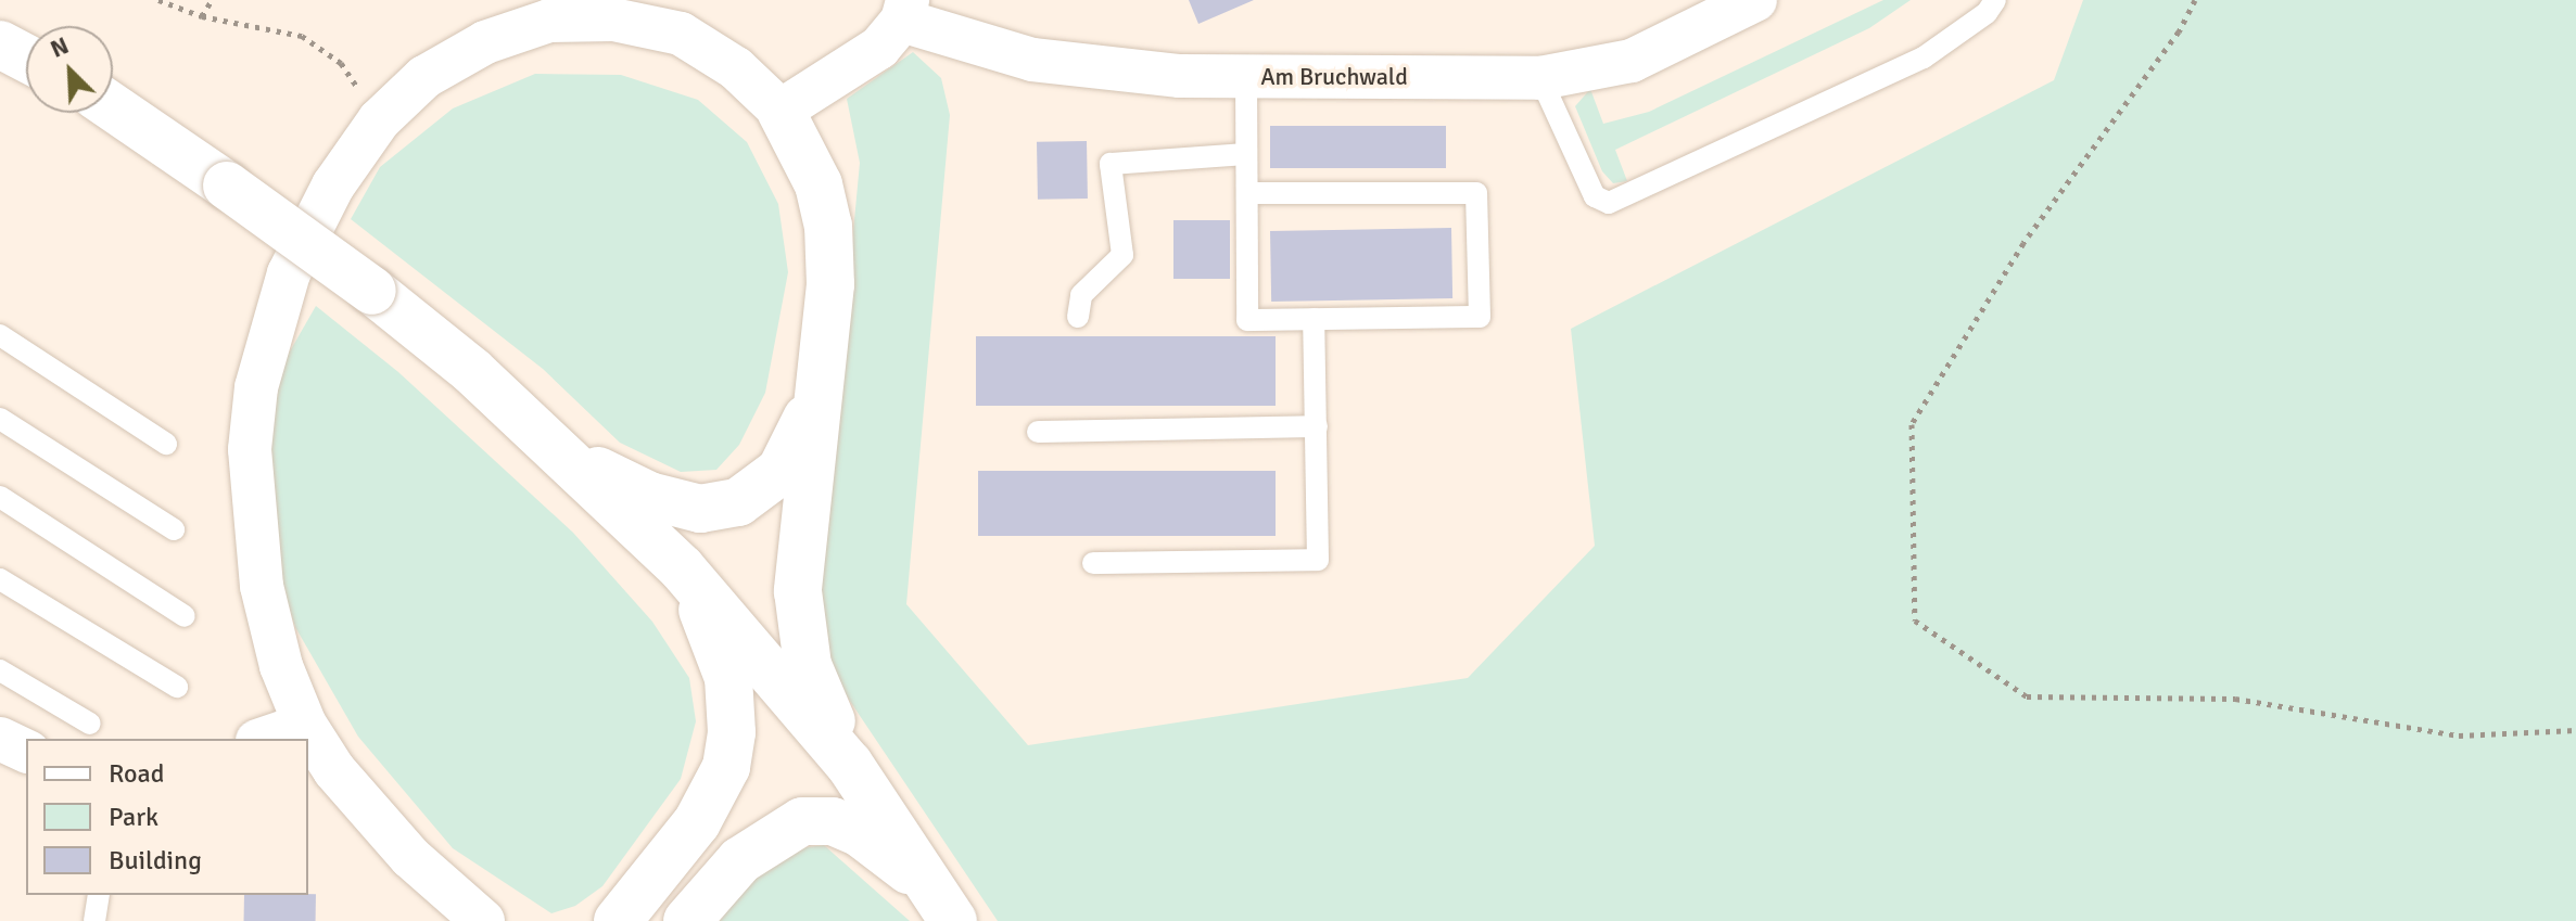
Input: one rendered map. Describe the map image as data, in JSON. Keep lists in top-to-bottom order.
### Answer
{
  "streets": {
    "street": ["Am Bruchwald"]
  },
  "legend": ["Road", "Park", "Building"],
  "north": "top left"
}
